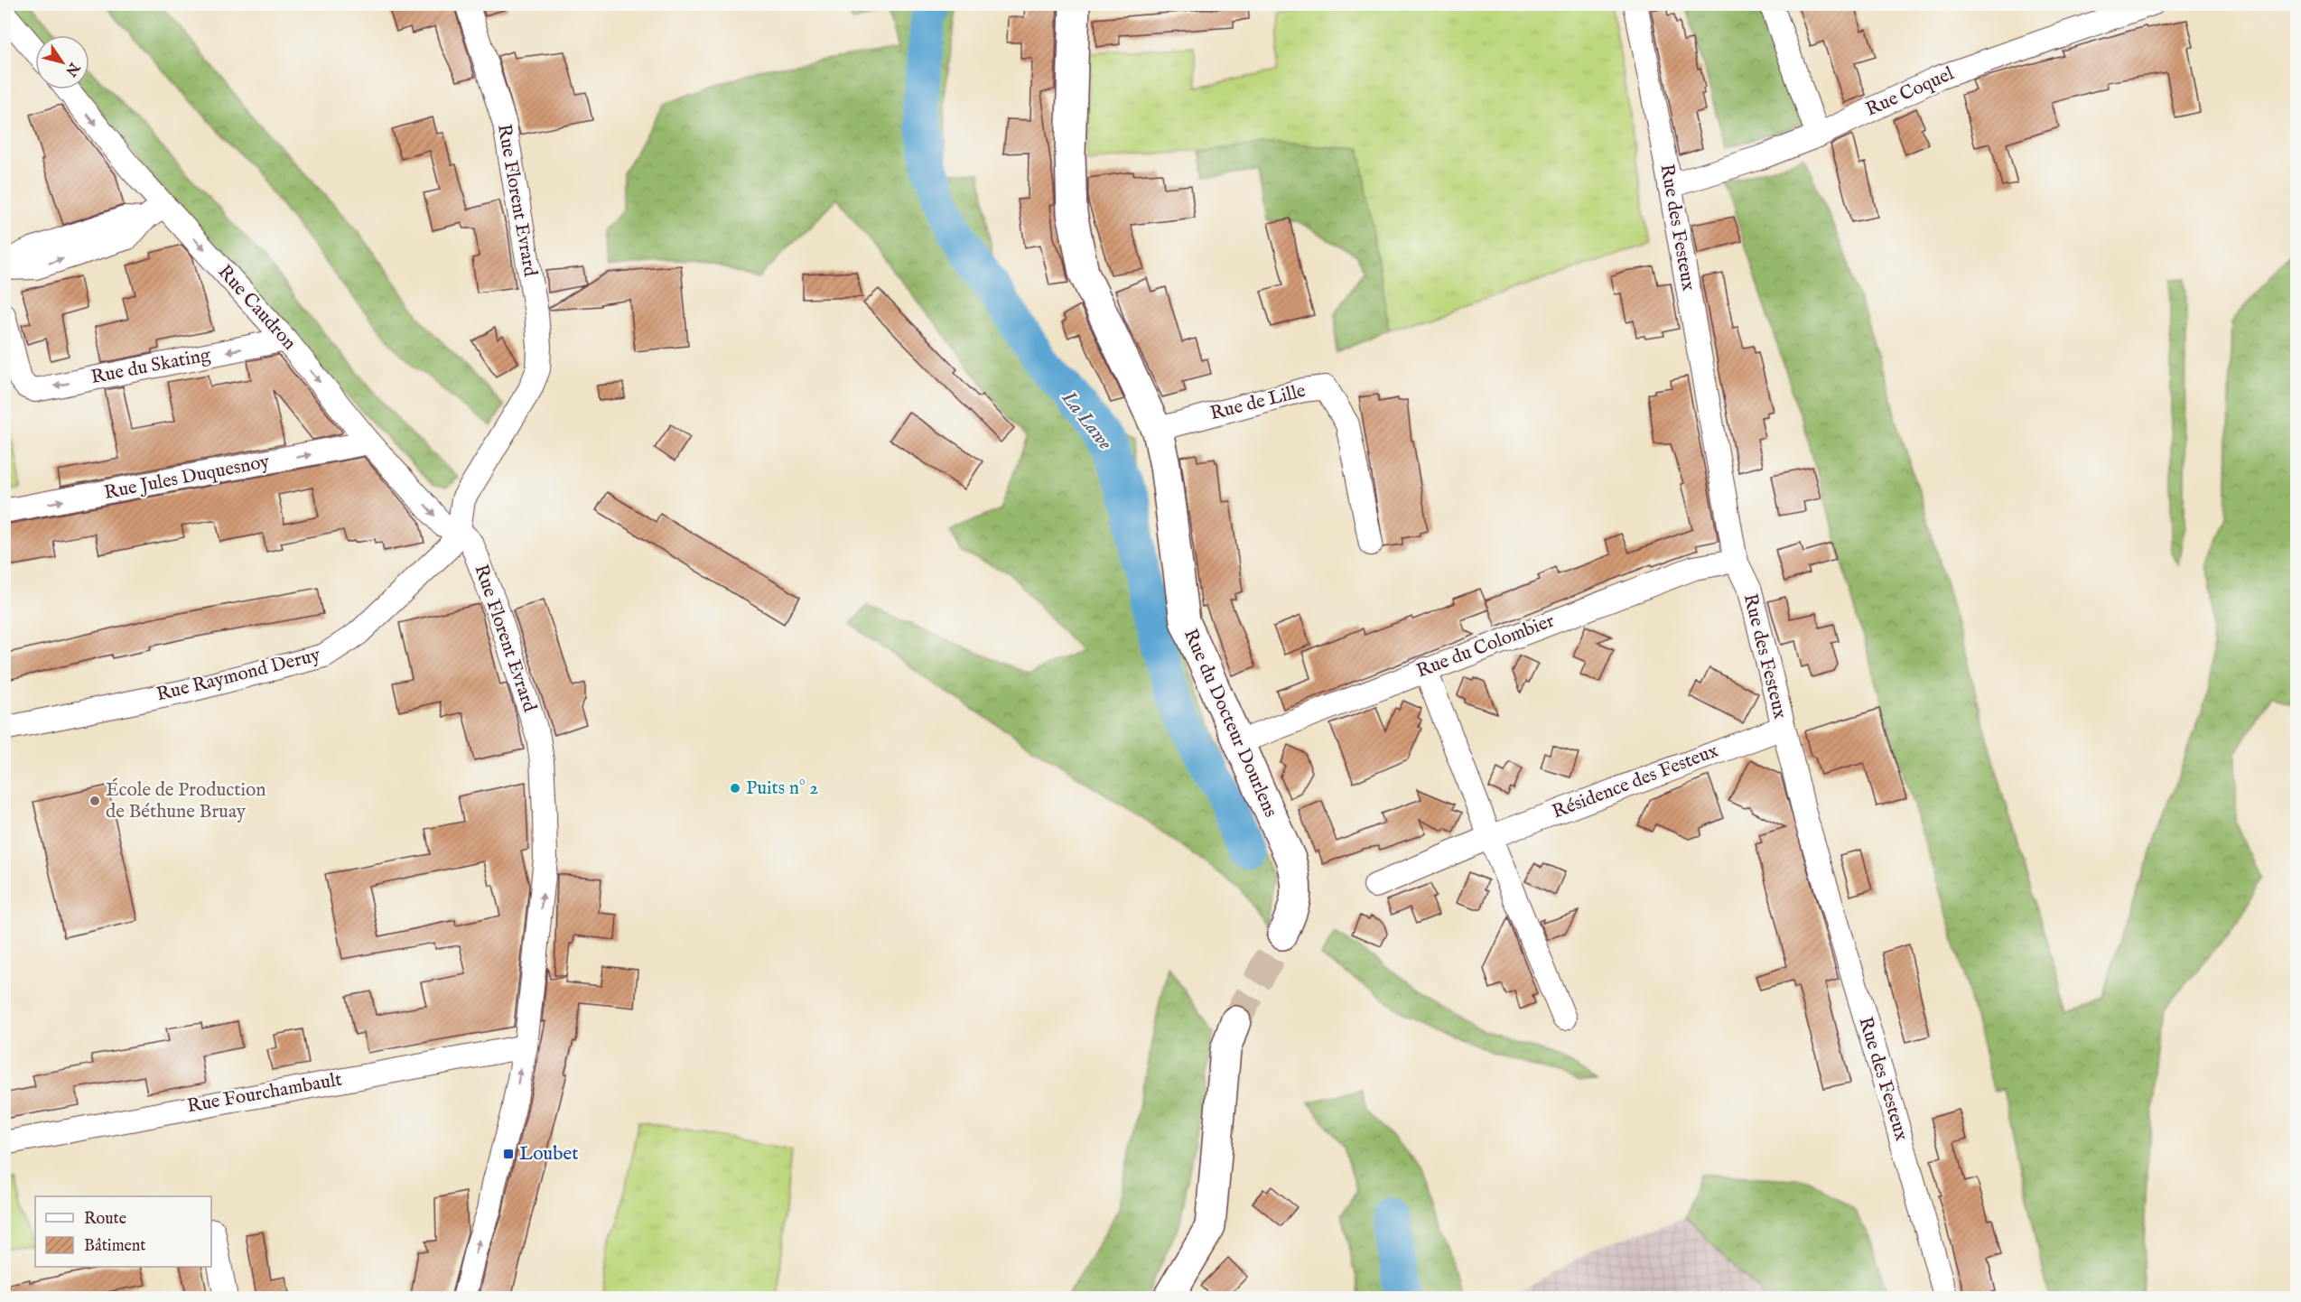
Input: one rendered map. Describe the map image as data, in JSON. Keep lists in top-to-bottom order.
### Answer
{
  "streets": {
    "street": [
      "Rue Coquel",
      "Rue Florent Evrard",
      "Rue des Festeux",
      "Rue Caudron",
      "Rue du Skating",
      "Rue de Lille",
      "Rue Jules Duquesnoy",
      "Rue du Colombier",
      "Rue Raymond Deruy",
      "Rue du Docteur Dourlens",
      "Résidence des Festeux",
      "Rue Fourchambault"
    ]
  },
  "crossings": [
    ["Rue Coquel", "Rue des Festeux"],
    ["Rue Florent Evrard", "Rue Caudron"],
    ["Rue Florent Evrard", "Rue Raymond Deruy"],
    ["Rue Florent Evrard", "Rue Fourchambault"],
    ["Rue des Festeux", "Rue du Colombier"],
    ["Rue des Festeux", "Résidence des Festeux"],
    ["Rue Caudron", "Rue du Skating"],
    ["Rue Caudron", "Rue Jules Duquesnoy"],
    ["Rue Caudron", "Rue Raymond Deruy"],
    ["Rue de Lille", "Rue du Docteur Dourlens"],
    ["Rue du Colombier", "Rue du Docteur Dourlens"]
  ],
  "one_way": [
    "Rue Florent Evrard",
    "Rue Caudron",
    "Rue du Skating",
    "Rue Jules Duquesnoy"
  ],
  "water": ["La Lawe"],
  "places": {
    "other": ["Puits n° 2", "École de Production de Béthune Bruay"],
    "transit": ["Loubet"]
  },
  "legend": ["Route", "Bâtiment"],
  "north": "bottom right"
}
